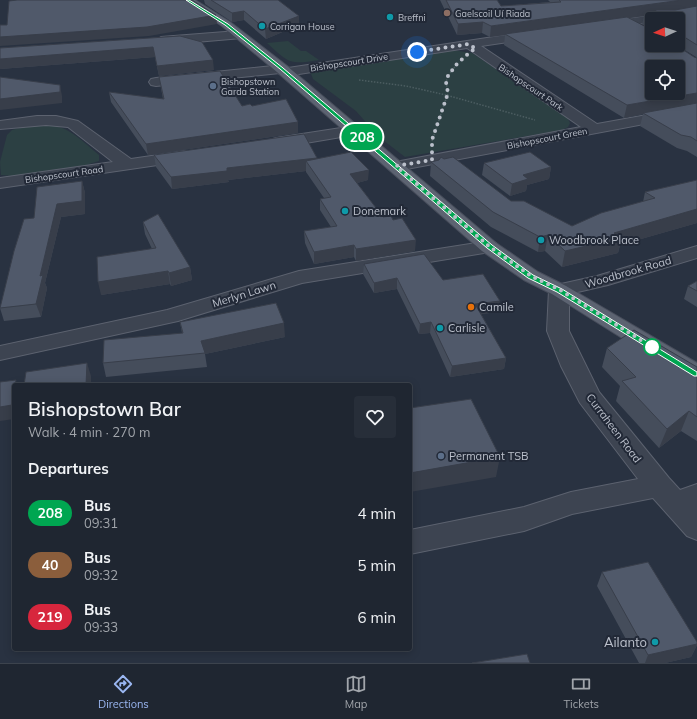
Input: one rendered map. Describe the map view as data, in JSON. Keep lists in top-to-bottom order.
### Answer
{
  "streets": {
    "street": [
      "Bishopscourt Drive",
      "Bishopscourt Park",
      "Bishopscourt Green",
      "Bishopscourt Road",
      "Woodbrook Road",
      "Merlyn Lawn",
      "Curraheen Road"
    ]
  },
  "crossings": [
    ["Bishopscourt Drive", "Bishopscourt Park"],
    ["Bishopscourt Park", "Bishopscourt Green"],
    ["Woodbrook Road", "Curraheen Road"]
  ],
  "places": [
    "Gaelscoil Uí Riada",
    "Breffni",
    "Corrigan House",
    "Bishopstown Garda Station",
    "Donemark",
    "Woodbrook Place",
    "Camile",
    "Carlisle",
    "Permanent TSB",
    "Ailanto"
  ],
  "lines": ["bus line 208"],
  "north": "left",
  "page": {
    "on_map": "208",
    "heading": [
      ["Bishopstown Bar", "Walk · 4 min · 270 m"],
      "Departures"
    ],
    "list": [
      {
        "mark": "208",
        "name": "Bus",
        "note": "09:31",
        "value": "4 min"
      },
      {
        "mark": "40",
        "name": "Bus",
        "note": "09:32",
        "value": "5 min"
      },
      {
        "mark": "219",
        "name": "Bus",
        "note": "09:33",
        "value": "6 min"
      }
    ],
    "tabs": ["Directions", "Map", "Tickets"]
  }
}
